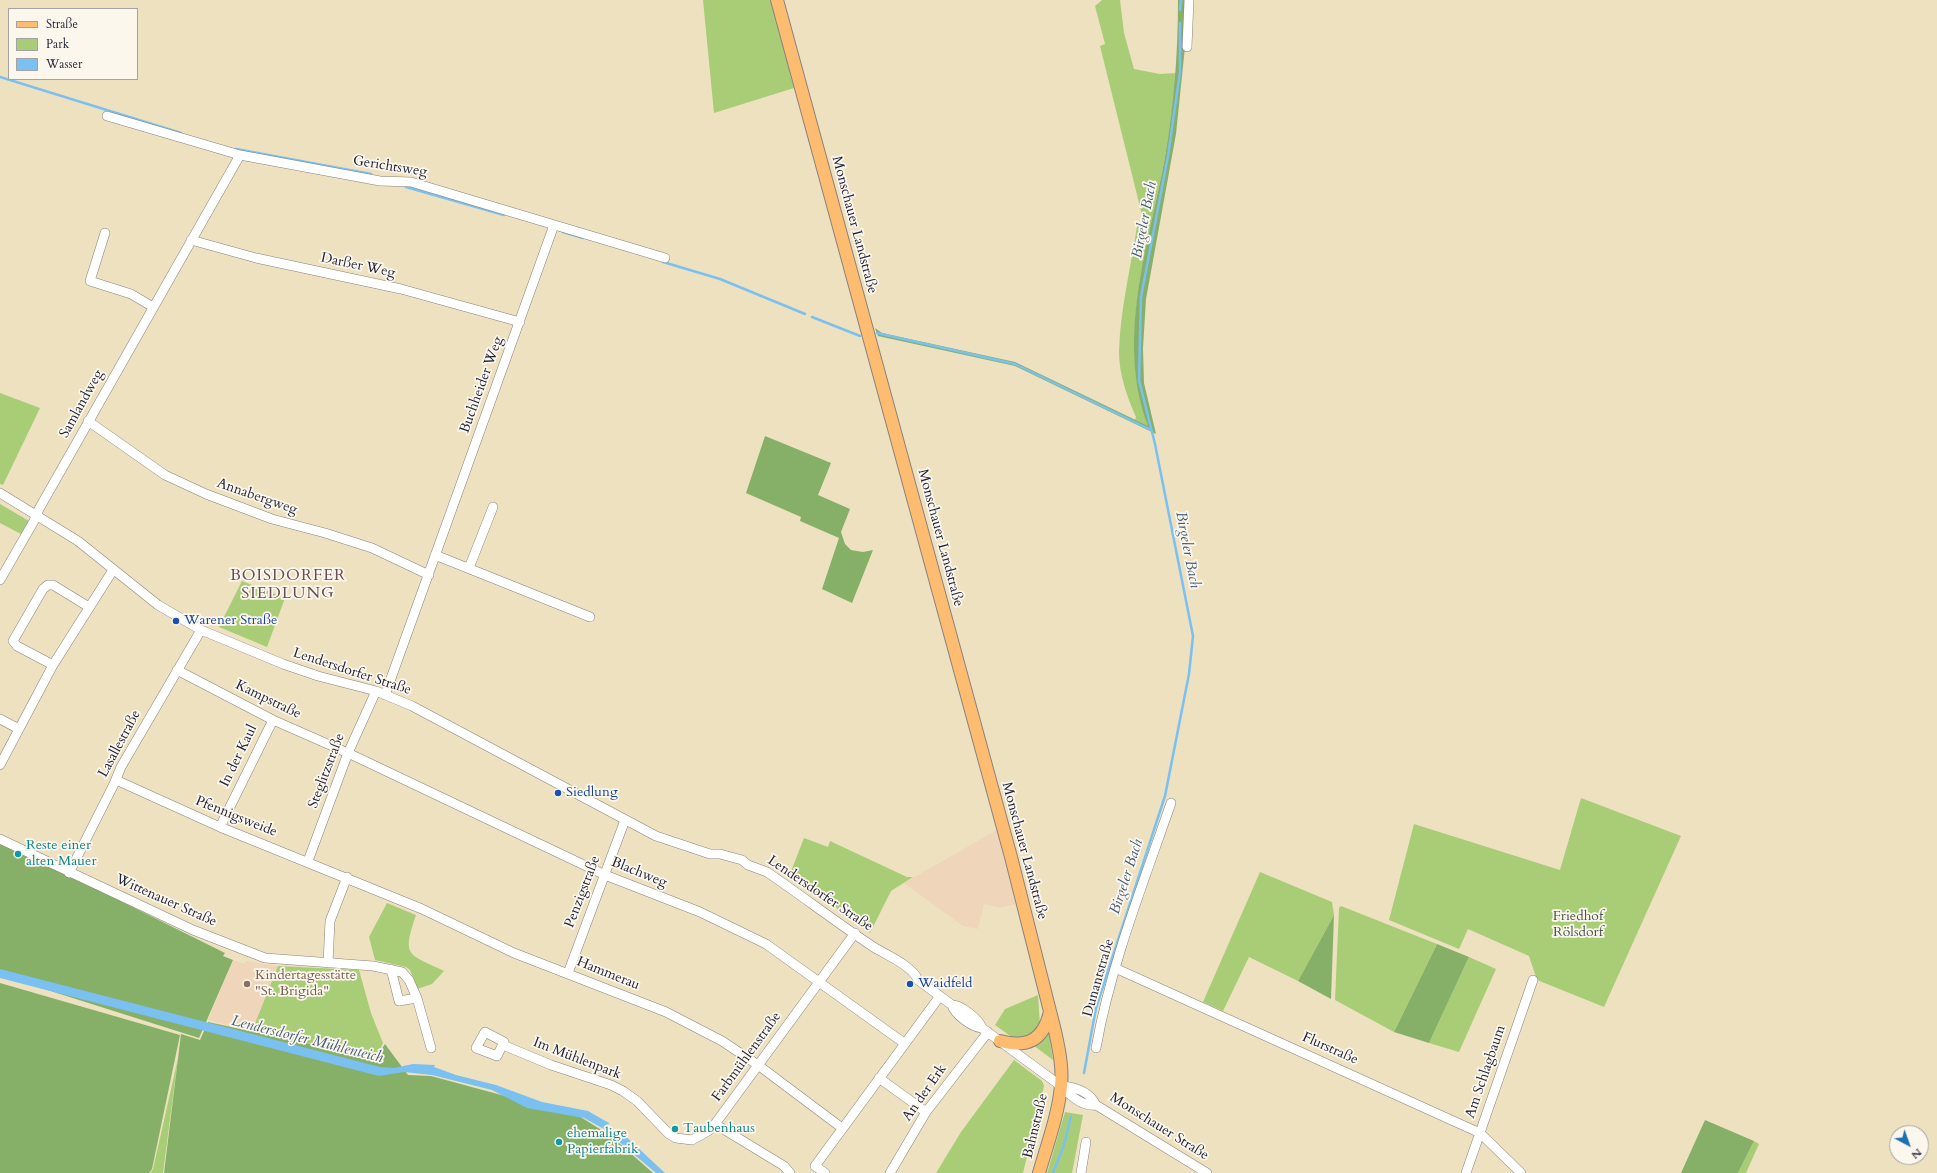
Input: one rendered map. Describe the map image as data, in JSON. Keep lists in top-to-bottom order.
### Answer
{
  "streets": {
    "main road": ["Monschauer Landstraße", "Bahnstraße"],
    "street": [
      "Gerichtsweg",
      "Darßer Weg",
      "Buchheider Weg",
      "Samlandweg",
      "Annabergweg",
      "Lendersdorfer Straße",
      "Kampstraße",
      "Lasallestraße",
      "In der Kaul",
      "Steglitzstraße",
      "Pfennigsweide",
      "Blachweg",
      "Penzigstraße",
      "Wittenauer Straße",
      "Hammerau",
      "Dunantstraße",
      "Flurstraße",
      "Farbmühlenstraße",
      "Im Mühlenpark",
      "Am Schlagbaum",
      "An der Erk",
      "Monschauer Straße"
    ]
  },
  "crossings": [
    ["Gerichtsweg", "Buchheider Weg"],
    ["Gerichtsweg", "Samlandweg"],
    ["Monschauer Landstraße", "Lendersdorfer Straße"],
    ["Monschauer Landstraße", "Bahnstraße"],
    ["Monschauer Landstraße", "Monschauer Straße"],
    ["Darßer Weg", "Buchheider Weg"],
    ["Darßer Weg", "Samlandweg"],
    ["Buchheider Weg", "Annabergweg"],
    ["Buchheider Weg", "Lendersdorfer Straße"],
    ["Samlandweg", "Annabergweg"],
    ["Samlandweg", "Lendersdorfer Straße"],
    ["Lendersdorfer Straße", "Lasallestraße"],
    ["Lendersdorfer Straße", "Steglitzstraße"],
    ["Lendersdorfer Straße", "Penzigstraße"],
    ["Lendersdorfer Straße", "Farbmühlenstraße"],
    ["Lendersdorfer Straße", "An der Erk"],
    ["Lendersdorfer Straße", "Bahnstraße"],
    ["Lendersdorfer Straße", "Monschauer Straße"],
    ["Kampstraße", "Lasallestraße"],
    ["Kampstraße", "In der Kaul"],
    ["Kampstraße", "Steglitzstraße"],
    ["Kampstraße", "Blachweg"],
    ["Lasallestraße", "Pfennigsweide"],
    ["Lasallestraße", "Wittenauer Straße"],
    ["In der Kaul", "Pfennigsweide"],
    ["Steglitzstraße", "Pfennigsweide"],
    ["Steglitzstraße", "Blachweg"],
    ["Pfennigsweide", "Hammerau"],
    ["Blachweg", "Penzigstraße"],
    ["Blachweg", "Farbmühlenstraße"],
    ["Penzigstraße", "Hammerau"],
    ["Hammerau", "Farbmühlenstraße"],
    ["Dunantstraße", "Flurstraße"],
    ["Flurstraße", "Am Schlagbaum"],
    ["Farbmühlenstraße", "Im Mühlenpark"],
    ["Bahnstraße", "Monschauer Straße"]
  ],
  "districts": ["BOISDORFER SIEDLUNG"],
  "water": ["Birgeler Bach", "Lendersdorfer Mühlenteich"],
  "parks": ["Friedhof Rölsdorf"],
  "places": [
    "Warener Straße",
    "Siedlung",
    "Reste einer alten Mauer",
    "Kindertagesstätte \"St. Brigida\"",
    "Waidfeld",
    "Taubenhaus",
    "ehemalige Papierfabrik"
  ],
  "legend": ["Straße", "Park", "Wasser"],
  "north": "bottom right"
}
